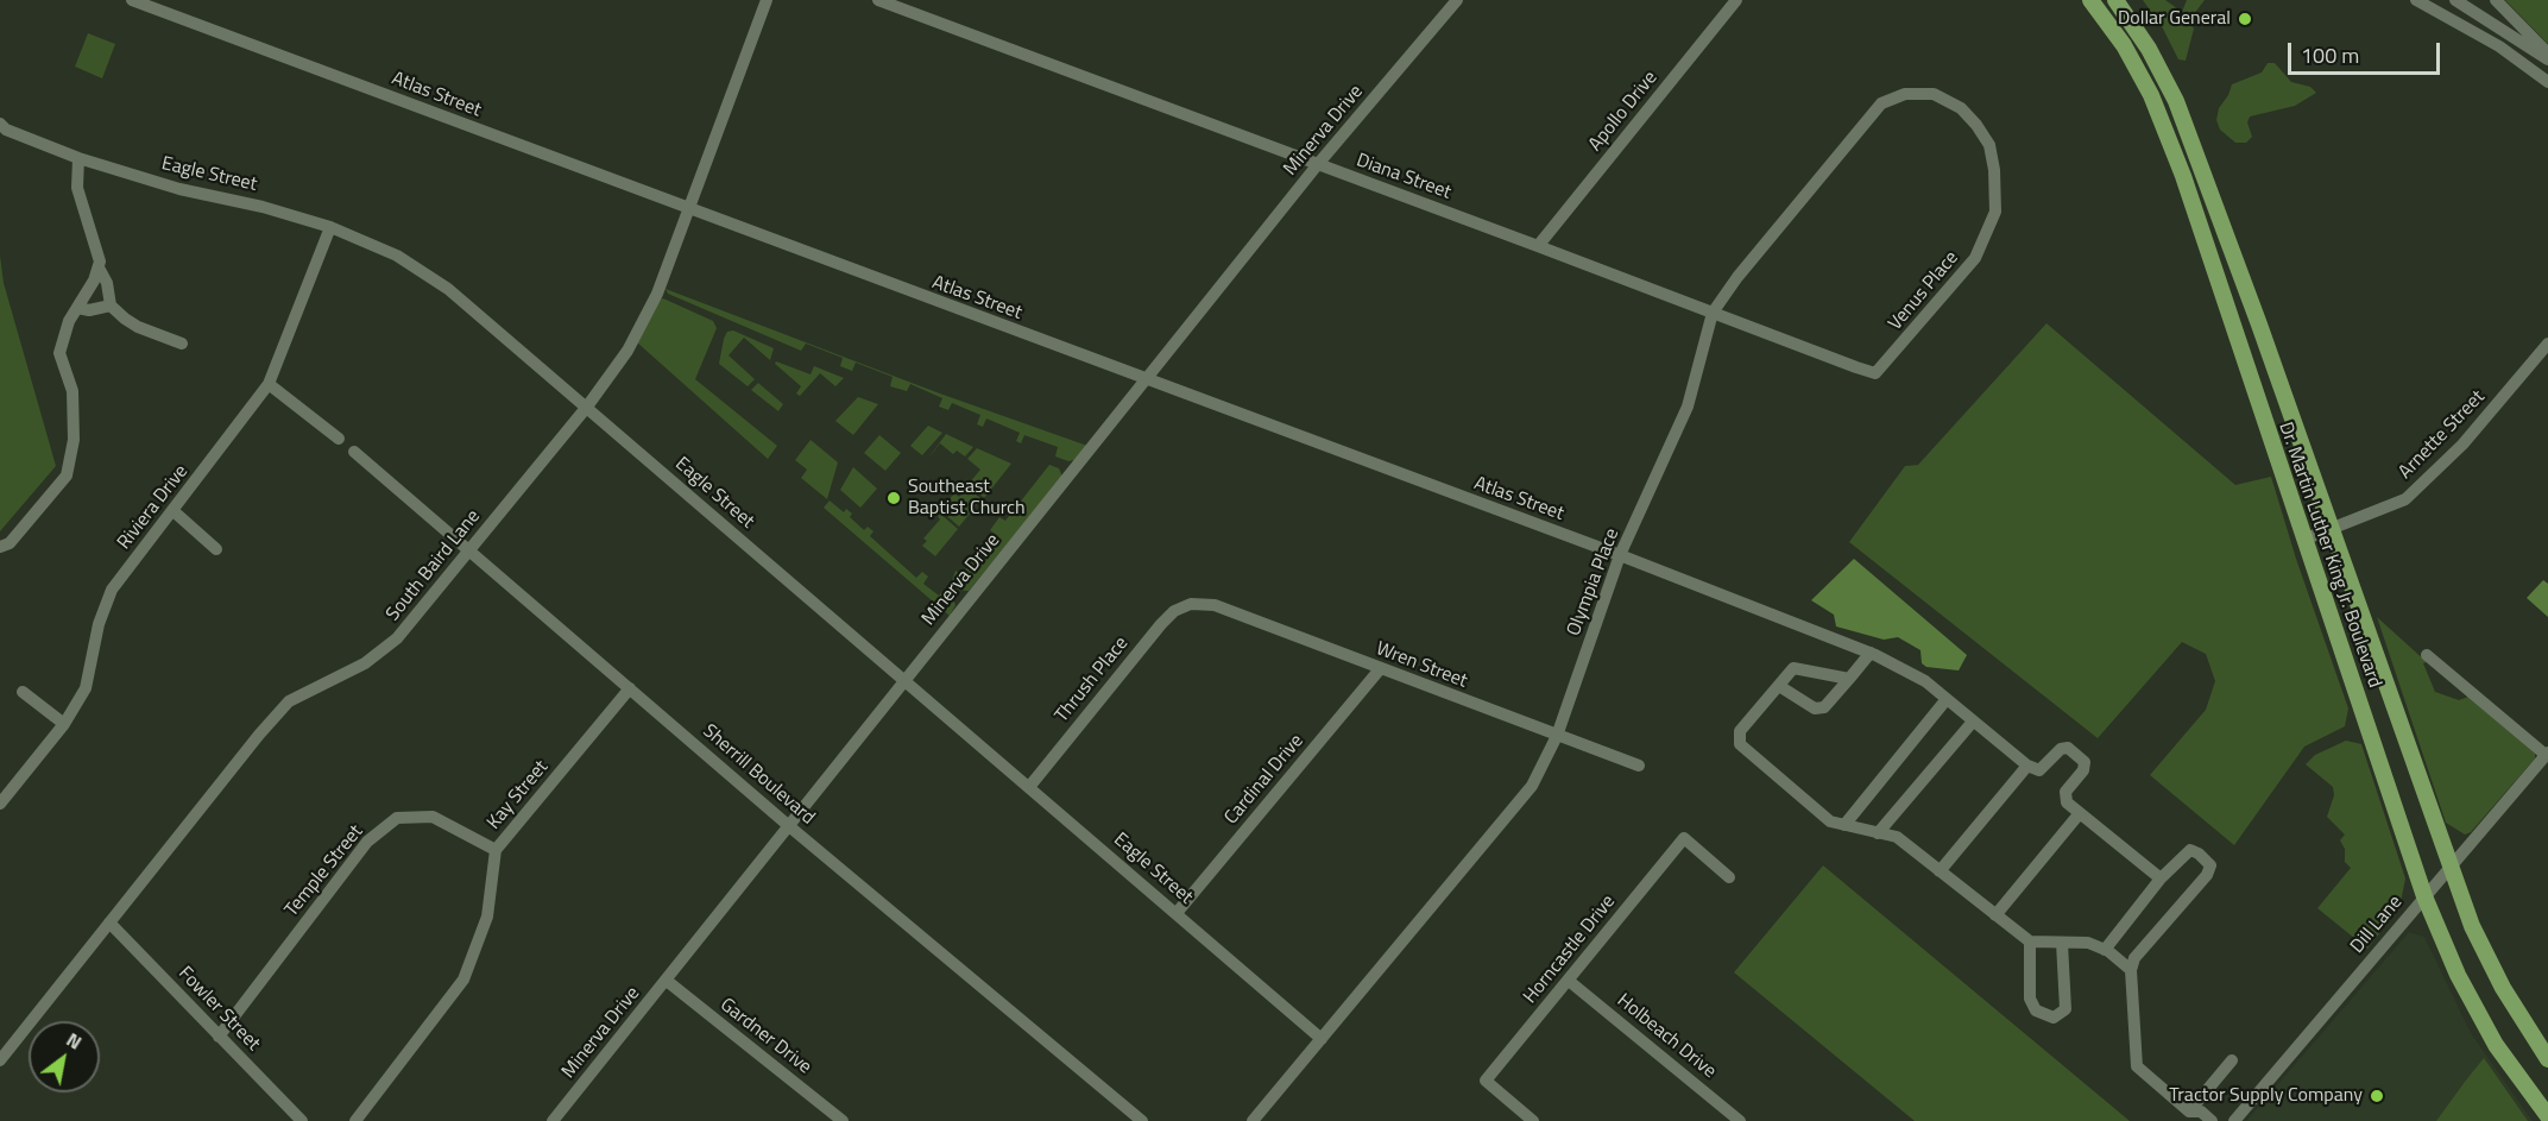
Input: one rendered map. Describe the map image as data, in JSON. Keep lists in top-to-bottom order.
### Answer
{
  "streets": {
    "main road": ["Dr. Martin Luther King Jr. Boulevard"],
    "street": [
      "Atlas Street",
      "Apollo Drive",
      "Minerva Drive",
      "Eagle Street",
      "Diana Street",
      "Venus Place",
      "Arnette Street",
      "Riviera Drive",
      "South Baird Lane",
      "Olympia Place",
      "Wren Street",
      "Thrush Place",
      "Sherrill Boulevard",
      "Cardinal Drive",
      "Kay Street",
      "Temple Street",
      "Dill Lane",
      "Horncastle Drive",
      "Fowler Street",
      "Gardner Drive",
      "Holbeach Drive"
    ]
  },
  "crossings": [
    ["Atlas Street", "Minerva Drive"],
    ["Atlas Street", "South Baird Lane"],
    ["Atlas Street", "Olympia Place"],
    ["Apollo Drive", "Diana Street"],
    ["Minerva Drive", "Eagle Street"],
    ["Minerva Drive", "Diana Street"],
    ["Minerva Drive", "Sherrill Boulevard"],
    ["Minerva Drive", "Gardner Drive"],
    ["Eagle Street", "Riviera Drive"],
    ["Eagle Street", "South Baird Lane"],
    ["Eagle Street", "Olympia Place"],
    ["Eagle Street", "Thrush Place"],
    ["Eagle Street", "Cardinal Drive"],
    ["Diana Street", "Venus Place"],
    ["Diana Street", "Olympia Place"],
    ["Venus Place", "Olympia Place"],
    ["Arnette Street", "Dr. Martin Luther King Jr. Boulevard"],
    ["Dr. Martin Luther King Jr. Boulevard", "Dill Lane"],
    ["South Baird Lane", "Sherrill Boulevard"],
    ["South Baird Lane", "Fowler Street"],
    ["Olympia Place", "Wren Street"],
    ["Wren Street", "Thrush Place"],
    ["Wren Street", "Cardinal Drive"],
    ["Sherrill Boulevard", "Kay Street"],
    ["Kay Street", "Temple Street"],
    ["Temple Street", "Fowler Street"],
    ["Horncastle Drive", "Holbeach Drive"]
  ],
  "places": ["Dollar General", "Southeast Baptist Church", "Tractor Supply Company"],
  "scale_bar": "100 m",
  "north": "top right"
}
